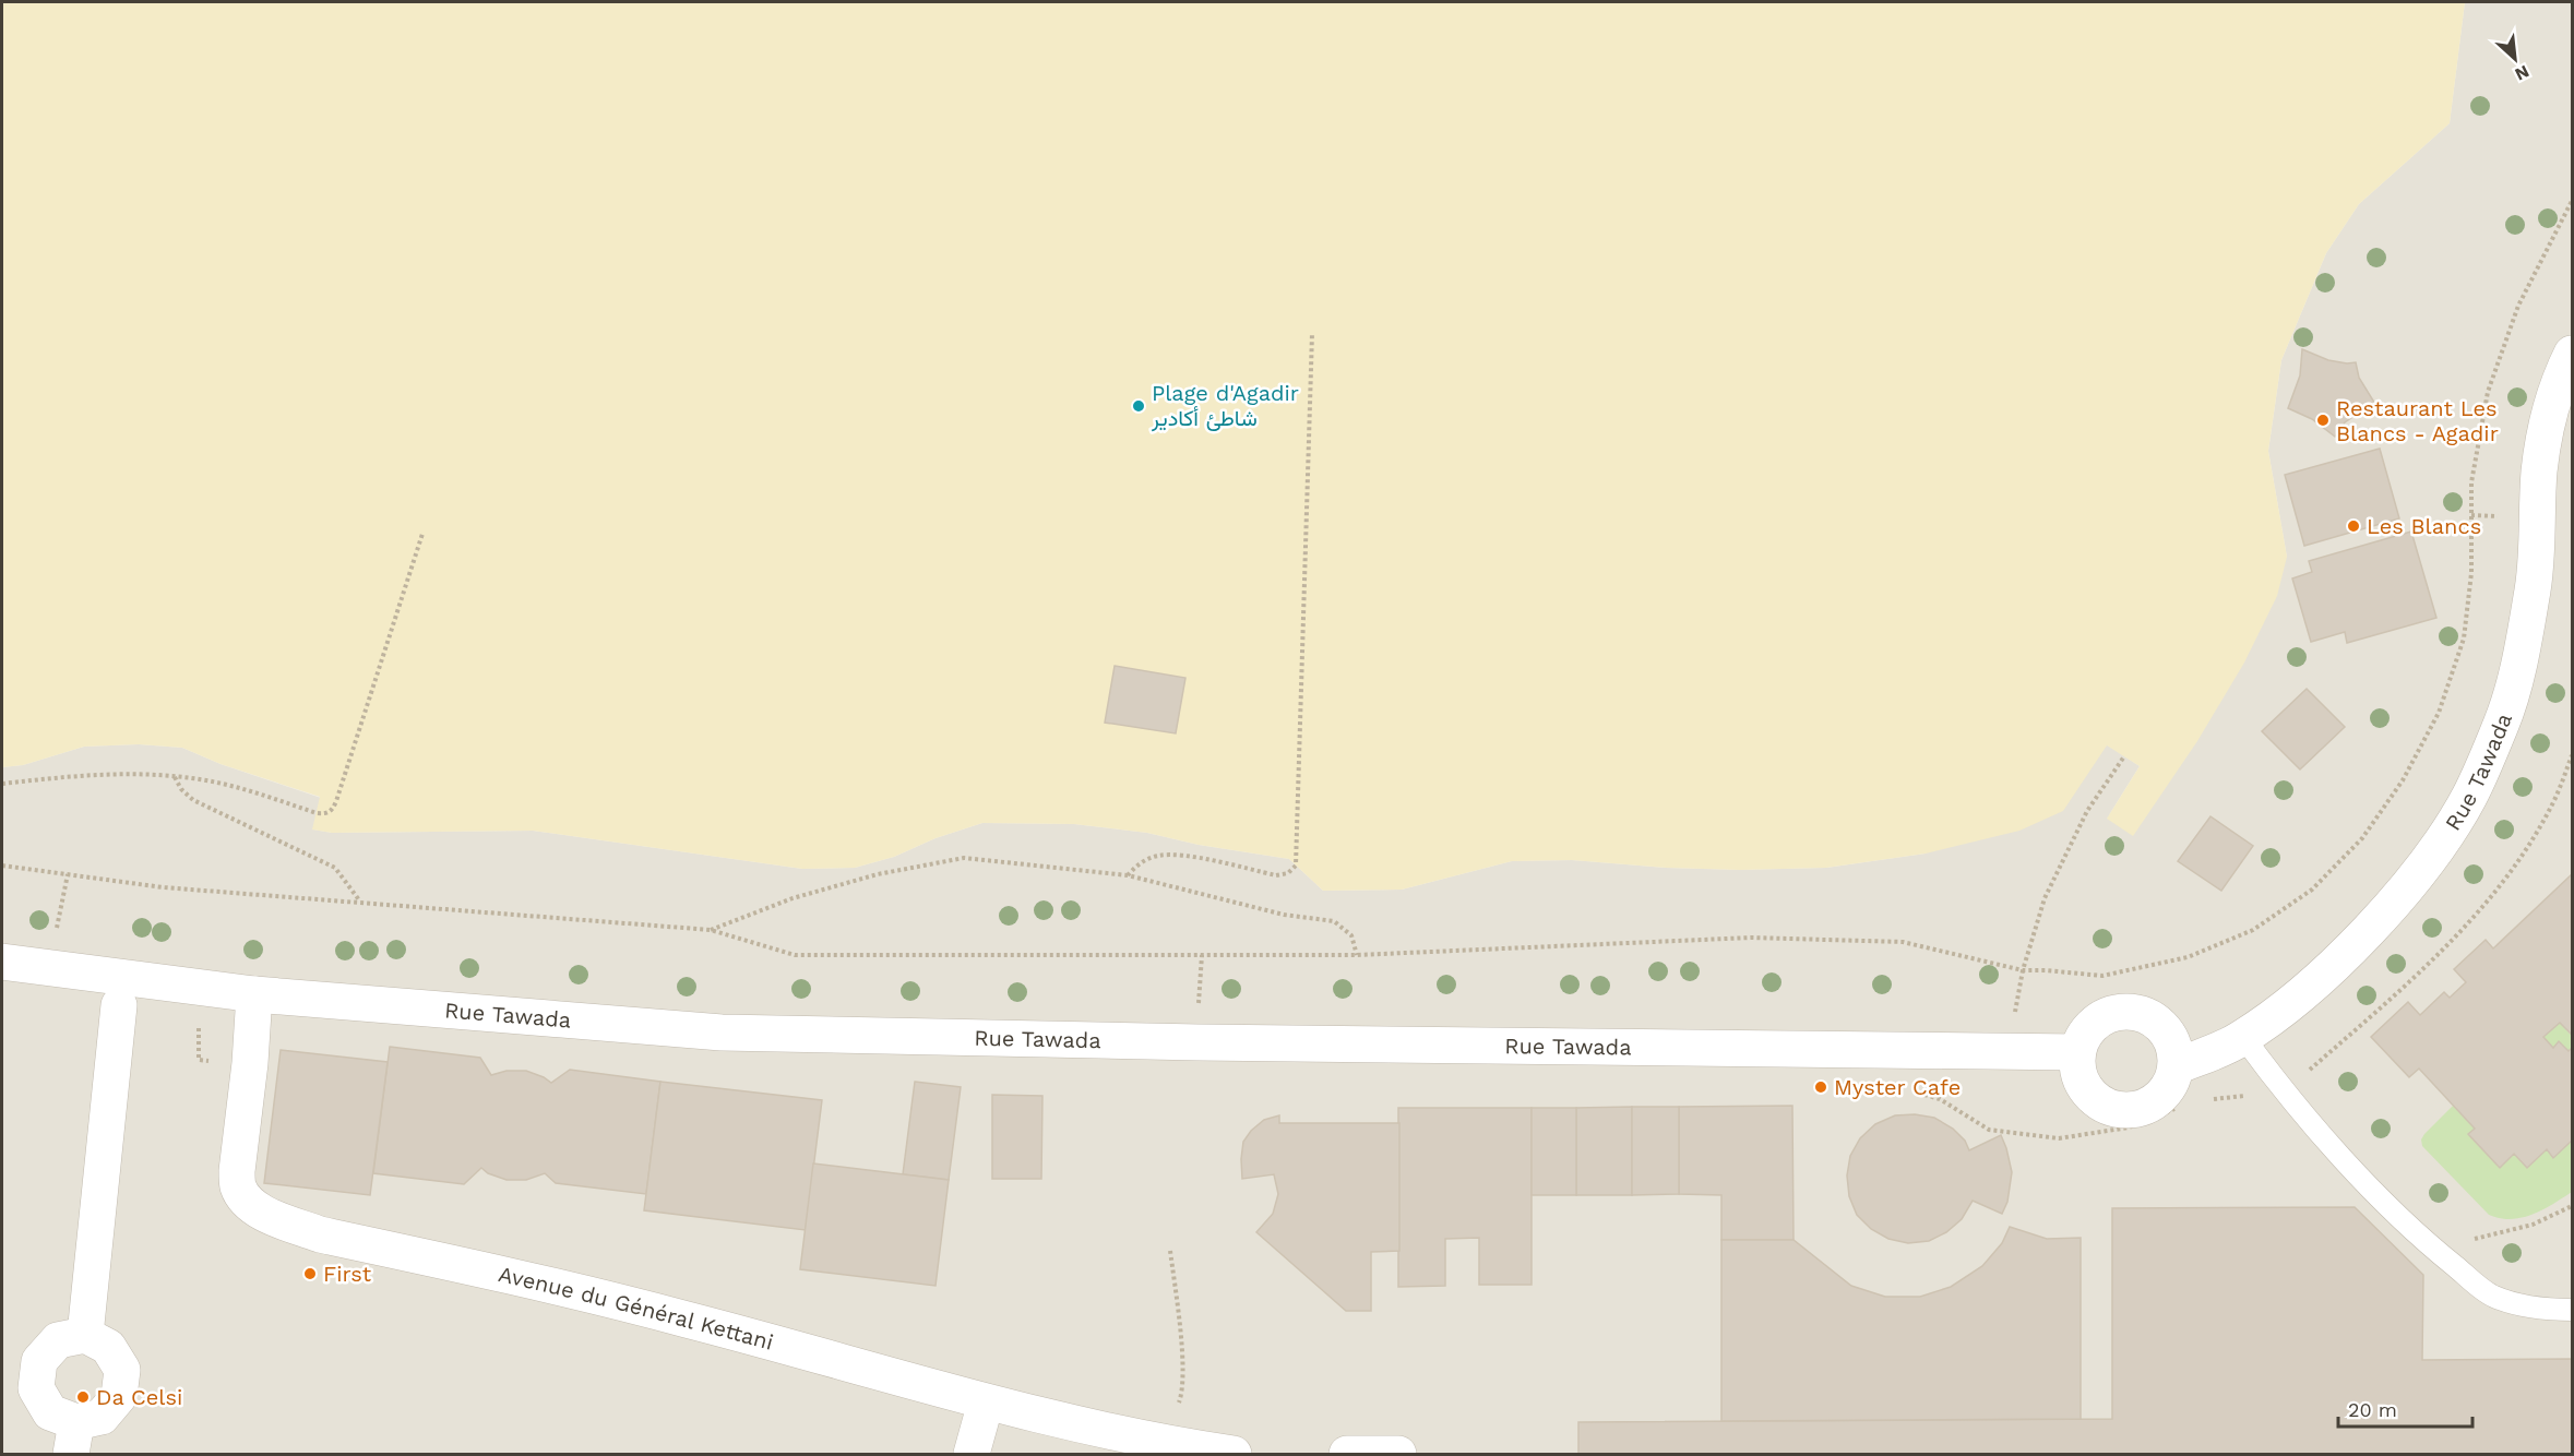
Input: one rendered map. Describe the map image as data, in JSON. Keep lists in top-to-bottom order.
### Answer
{
  "streets": {
    "street": ["Rue Tawada", "Avenue du Général Kettani"]
  },
  "crossings": [
    ["Rue Tawada", "Avenue du Général Kettani"]
  ],
  "places": [
    "Plage d'Agadir شاطئ أكادير",
    "Restaurant Les Blancs - Agadir",
    "Les Blancs",
    "Myster Cafe",
    "First",
    "Da Celsi"
  ],
  "scale_bar": "20 m",
  "north": "bottom right"
}
